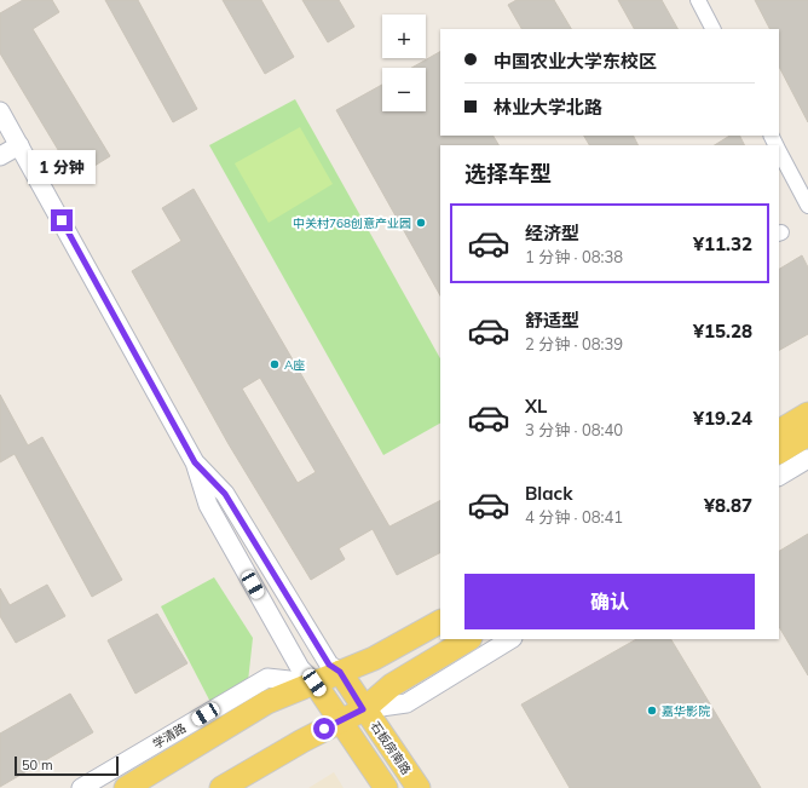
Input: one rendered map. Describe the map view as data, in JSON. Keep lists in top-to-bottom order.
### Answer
{
  "streets": {
    "main road": ["学清路", "石板房南路"]
  },
  "crossings": [
    ["学清路", "石板房南路"]
  ],
  "places": ["中关村768创意产业园", "A座", "嘉华影院"],
  "scale_bar": "50 m",
  "page": {
    "map_buttons": ["+", "−"],
    "banner": ["中国农业大学东校区", "林业大学北路"],
    "heading": "选择车型",
    "bubble": "1 分钟",
    "list": [
      {
        "name": "经济型",
        "note": "1 分钟 · 08:38",
        "value": "¥11.32"
      },
      {
        "name": "舒适型",
        "note": "2 分钟 · 08:39",
        "value": "¥15.28"
      },
      {
        "name": "XL",
        "note": "3 分钟 · 08:40",
        "value": "¥19.24"
      },
      {
        "name": "Black",
        "note": "4 分钟 · 08:41",
        "value": "¥8.87"
      }
    ],
    "buttons": "确认",
    "scale": "50 m"
  }
}
